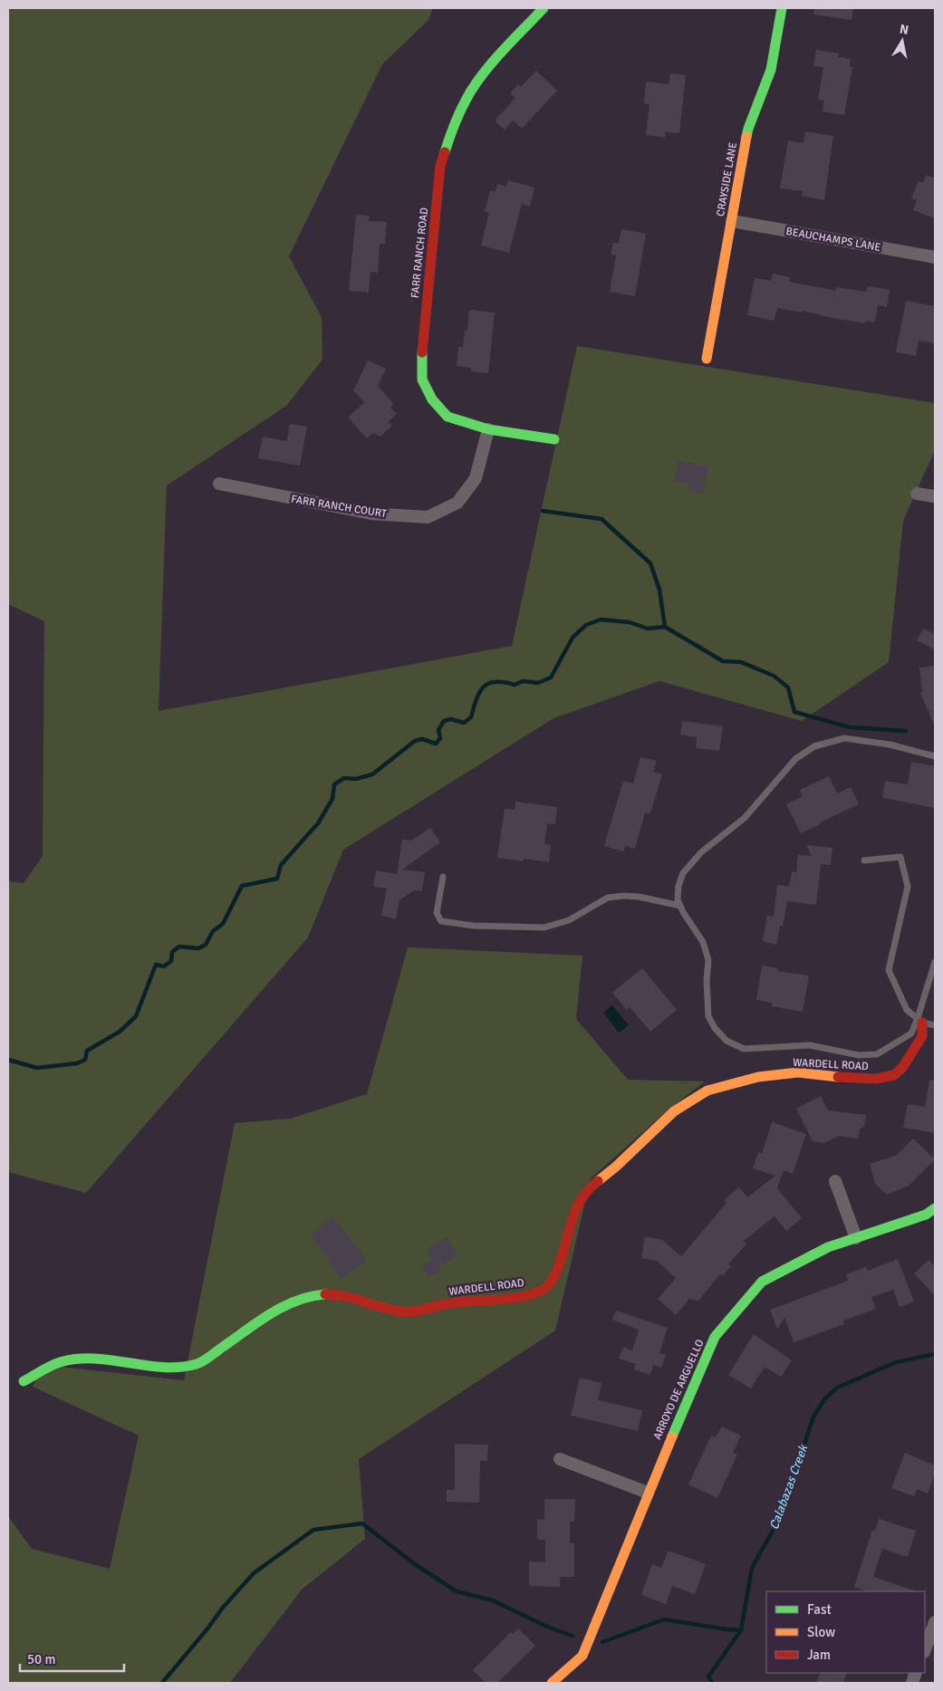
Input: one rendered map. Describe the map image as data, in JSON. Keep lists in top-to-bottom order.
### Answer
{
  "streets": {
    "street": [
      "CRAYSIDE LANE",
      "BEAUCHAMPS LANE",
      "FARR RANCH ROAD",
      "FARR RANCH COURT",
      "WARDELL ROAD",
      "ARROYO DE ARGUELLO"
    ]
  },
  "crossings": [
    ["CRAYSIDE LANE", "BEAUCHAMPS LANE"],
    ["FARR RANCH ROAD", "FARR RANCH COURT"]
  ],
  "water": ["Calabazas Creek"],
  "legend": ["Fast", "Slow", "Jam"],
  "scale_bar": "50 m",
  "north": "top"
}
